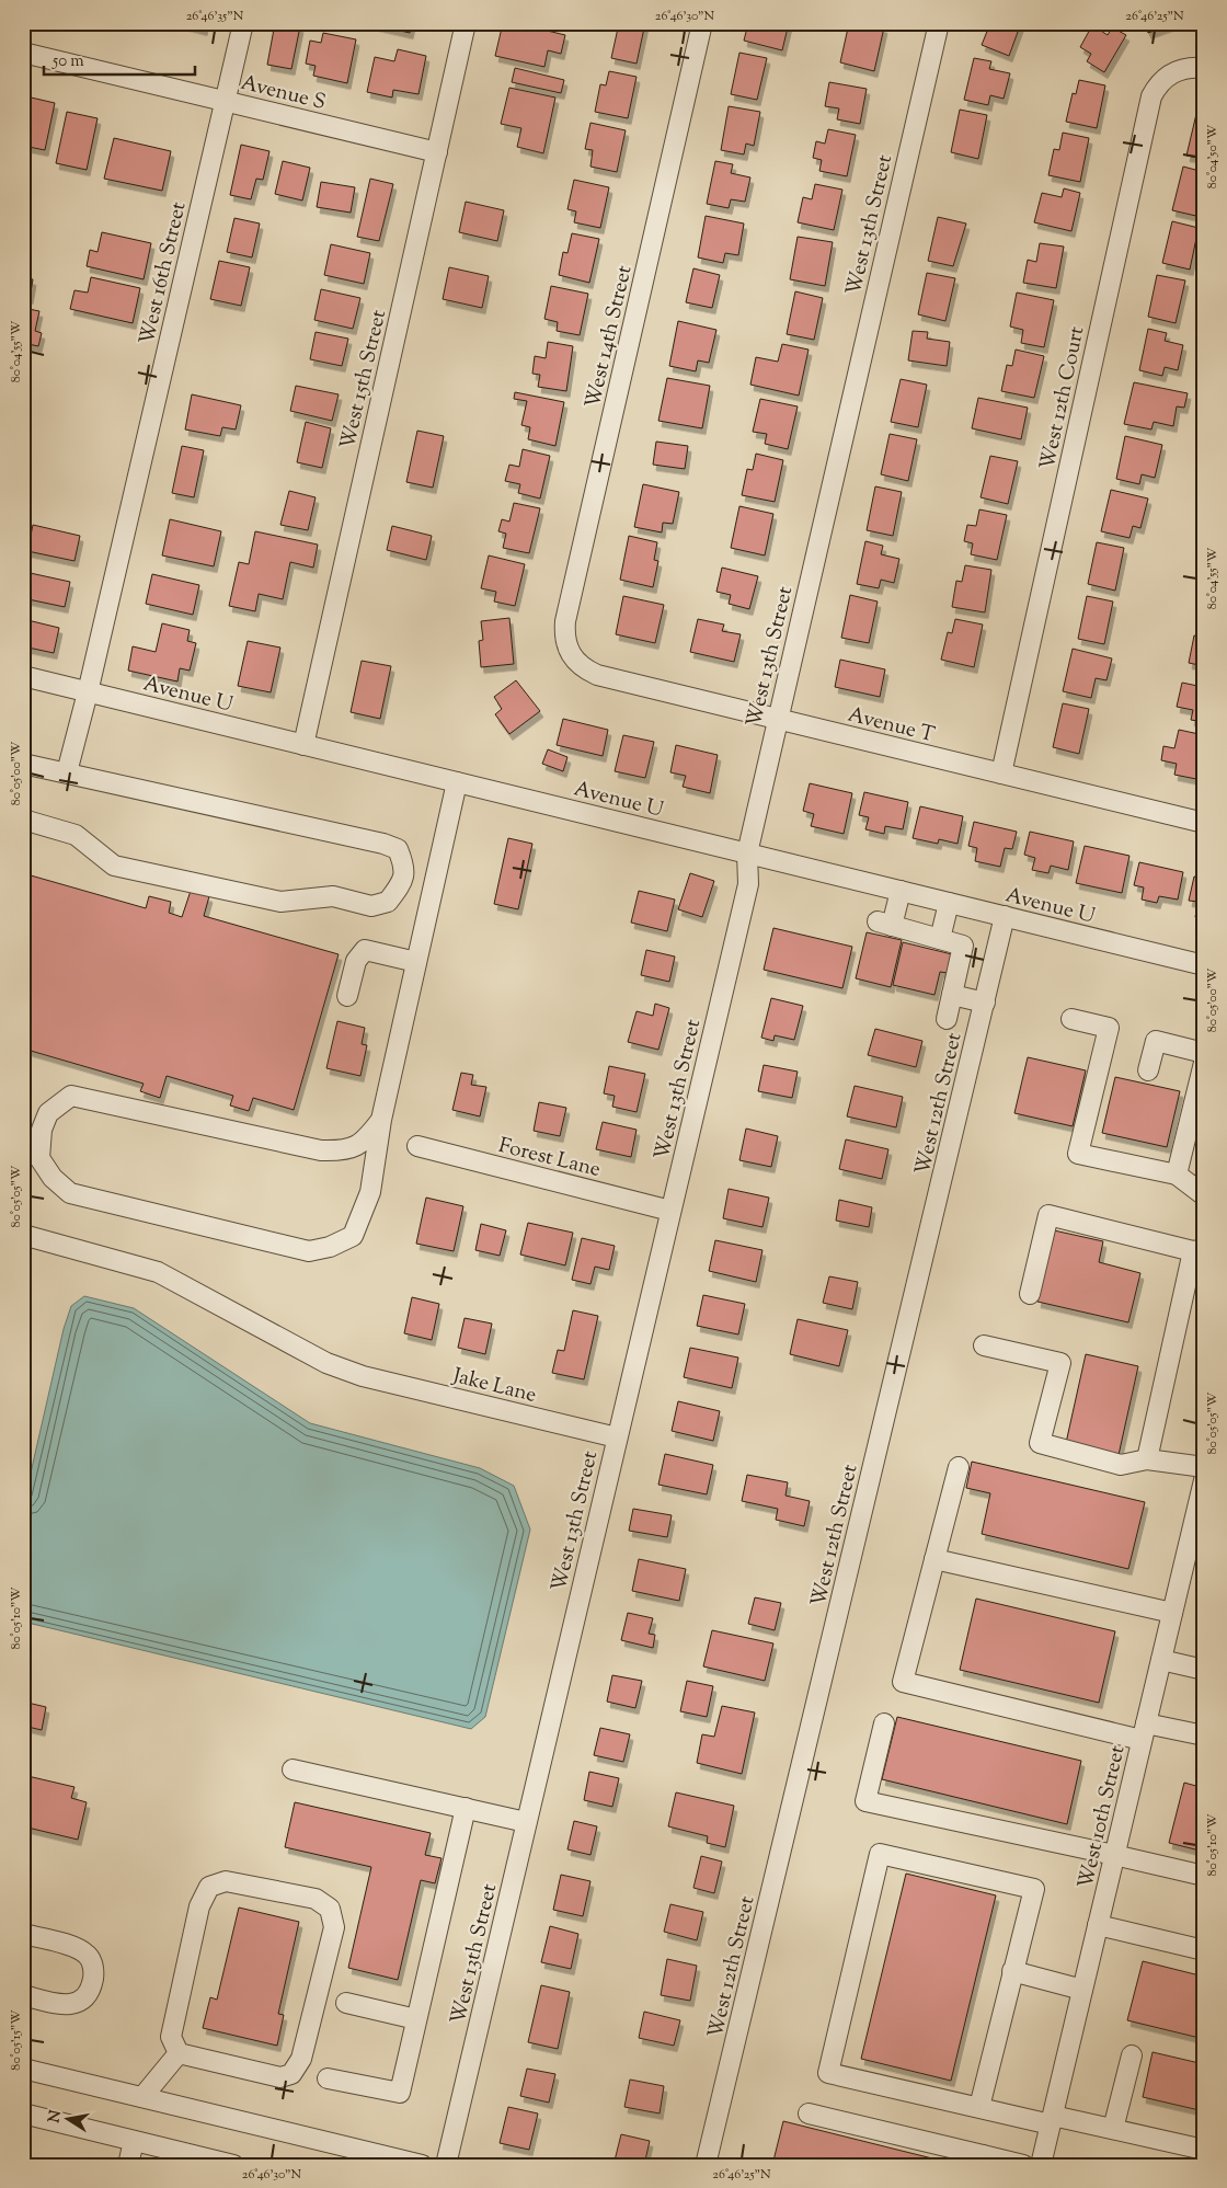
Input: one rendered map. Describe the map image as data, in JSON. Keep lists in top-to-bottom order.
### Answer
{
  "streets": {
    "street": [
      "Avenue S",
      "West 13th Street",
      "West 16th Street",
      "West 14th Street",
      "West 15th Street",
      "West 12th Court",
      "Avenue U",
      "Avenue T",
      "West 12th Street",
      "Forest Lane",
      "Jake Lane",
      "West 10th Street"
    ]
  },
  "crossings": [
    ["Avenue S", "West 16th Street"],
    ["Avenue S", "West 15th Street"],
    ["West 13th Street", "Avenue U"],
    ["West 13th Street", "Avenue T"],
    ["West 13th Street", "Forest Lane"],
    ["West 13th Street", "Jake Lane"],
    ["West 16th Street", "Avenue U"],
    ["West 14th Street", "Avenue T"],
    ["West 15th Street", "Avenue U"],
    ["West 12th Court", "Avenue T"],
    ["Avenue U", "West 12th Street"]
  ],
  "scale_bar": "50 m",
  "north": "left",
  "coordinates": [
    "26°46'35\"N",
    "26°46'30\"N",
    "26°46'25\"N",
    "80°04'50\"W",
    "80°04'55\"W",
    "80°05'00\"W",
    "80°05'05\"W",
    "80°05'10\"W",
    "80°05'15\"W"
  ]
}
